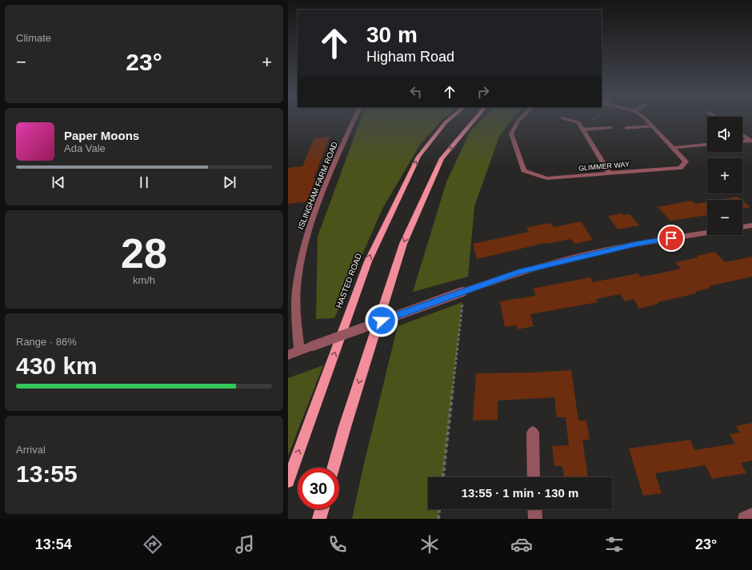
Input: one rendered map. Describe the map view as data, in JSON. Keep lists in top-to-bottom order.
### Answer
{
  "streets": {
    "main road": ["HASTED ROAD"],
    "street": ["GLIMMER WAY", "ISLINGHAM FARM ROAD"]
  },
  "page": {
    "tile": [
      "Climate",
      ["28", "km/h"],
      ["Range · 86%", "430 km"],
      ["Arrival", "13:55"]
    ],
    "turn": ["30 m", "Higham Road"],
    "heat": ["−", "23°", "+"],
    "map_buttons": ["+", "−"],
    "song": ["Paper Moons", "Ada Vale"],
    "limit": "30",
    "trip": "13:55 · 1 min · 130 m",
    "tabs": ["13:54", "23°"]
  }
}
